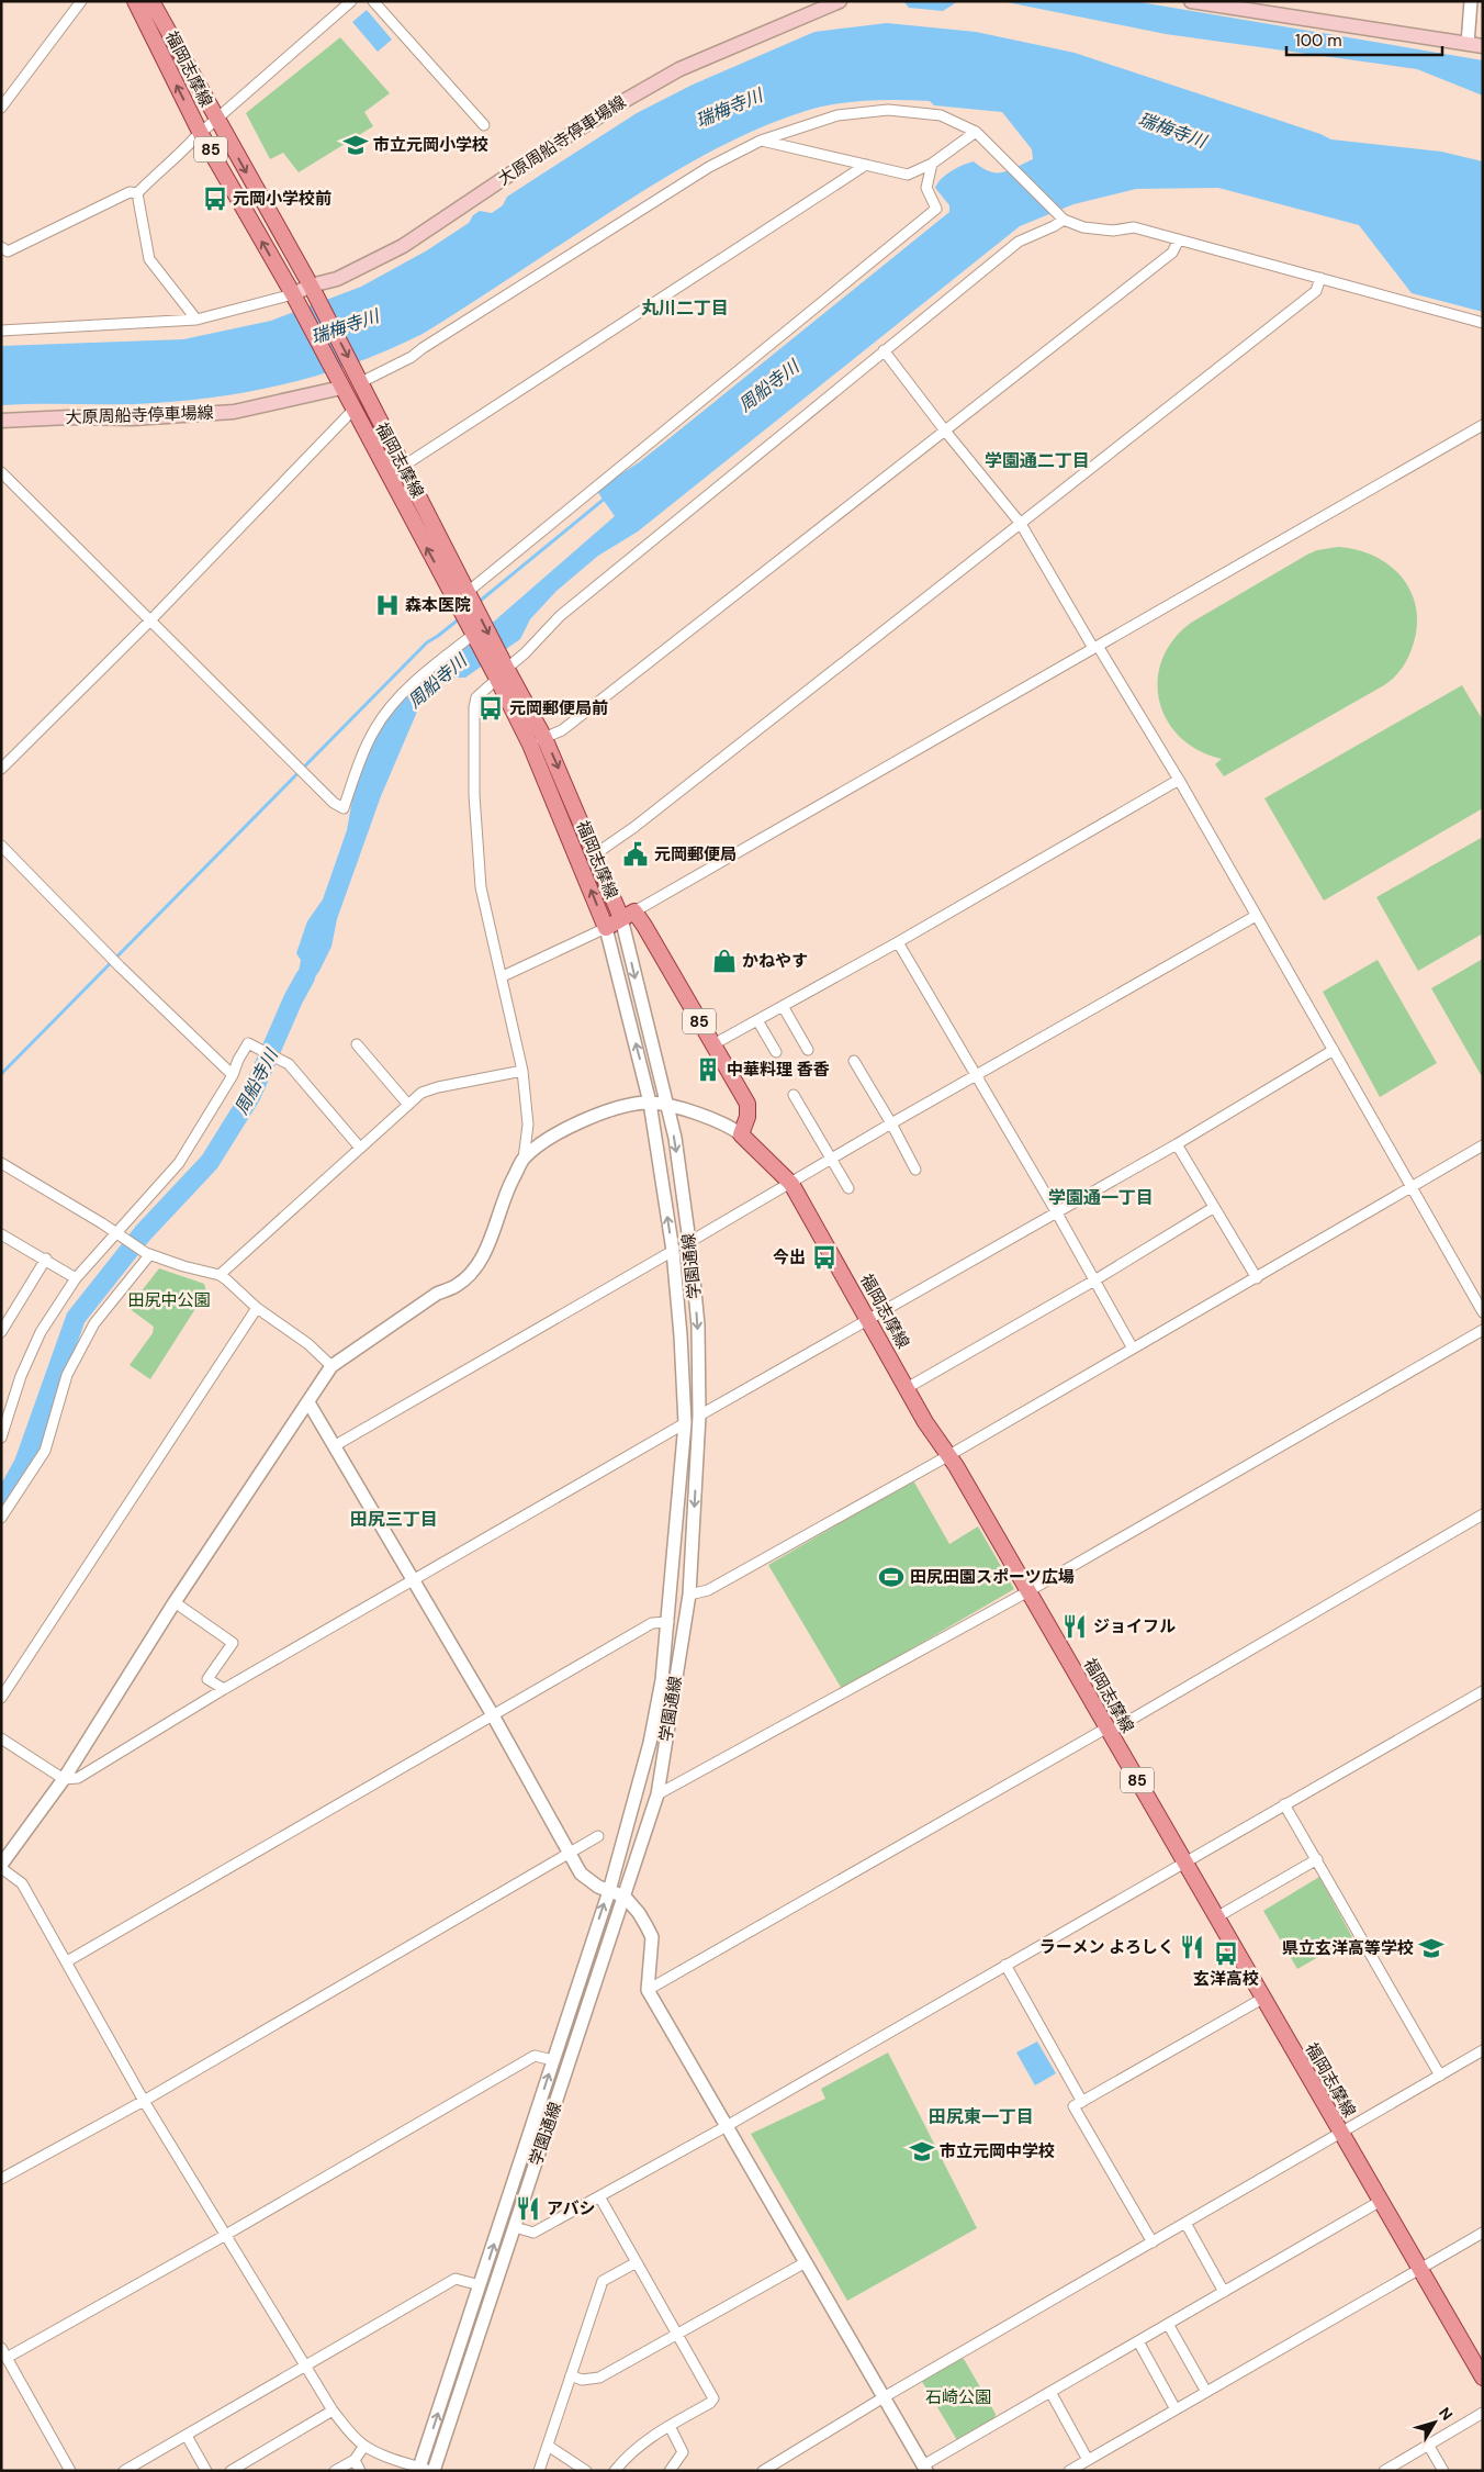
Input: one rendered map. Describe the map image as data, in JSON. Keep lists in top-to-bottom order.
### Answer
{
  "streets": {
    "main road": ["福岡志摩線", "大原周船寺停車場線", "85"],
    "street": ["学園通線"]
  },
  "crossings": [
    ["福岡志摩線", "大原周船寺停車場線"],
    ["福岡志摩線", "85"],
    ["福岡志摩線", "学園通線"]
  ],
  "districts": [
    "丸川二丁目",
    "学園通二丁目",
    "学園通一丁目",
    "田尻三丁目",
    "田尻東一丁目"
  ],
  "water": ["瑞梅寺川", "周船寺川"],
  "parks": ["田尻中公園", "石崎公園"],
  "places": {
    "school or university": ["市立元岡小学校", "県立玄洋高等学校", "市立元岡中学校"],
    "bus stop": [
      "元岡小学校前",
      "元岡郵便局前",
      "今出",
      "玄洋高校"
    ],
    "hospital": ["森本医院"],
    "public building": ["元岡郵便局"],
    "shop": ["かねやす"],
    "building": ["中華料理 香香"],
    "sports": ["田尻田園スポーツ広場"],
    "restaurant": ["ジョイフル", "ラーメン よろしく", "アバシ"]
  },
  "scale_bar": "100 m",
  "north": "top right"
}
